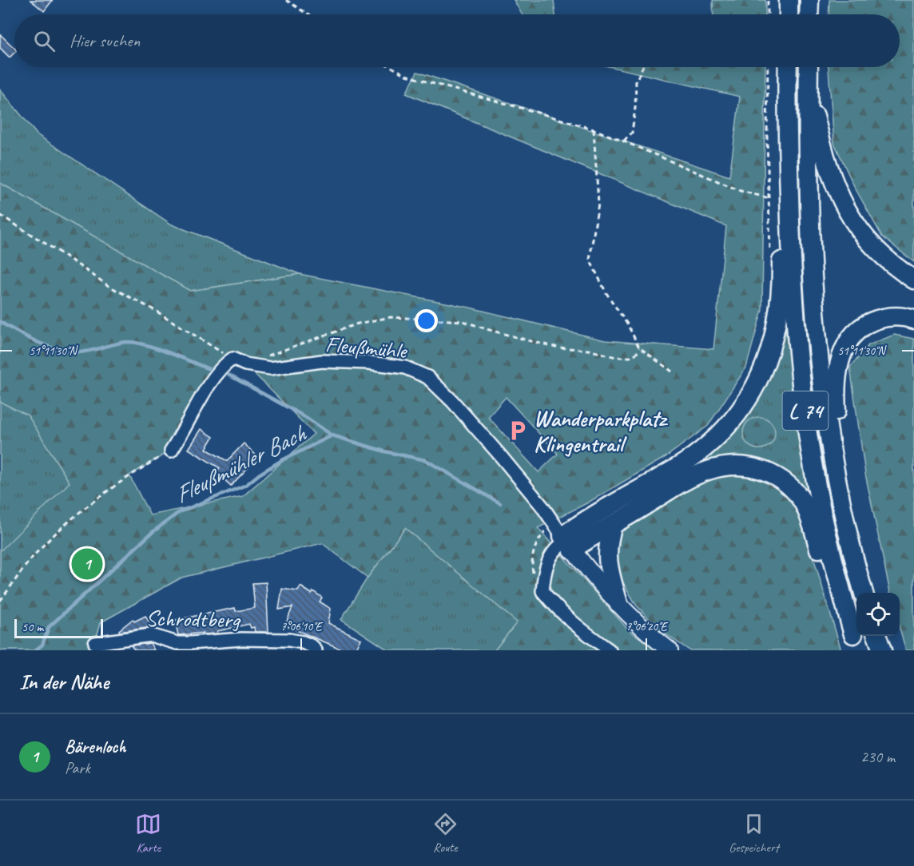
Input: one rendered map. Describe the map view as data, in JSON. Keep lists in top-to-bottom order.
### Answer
{
  "streets": {
    "highway": ["L 74"],
    "street": ["Fleußmühle", "Schrodtberg"]
  },
  "crossings": [
    ["Fleußmühle", "L 74"]
  ],
  "water": ["Fleußmühler Bach"],
  "places": {
    "parking": ["Wanderparkplatz Klingentrail"]
  },
  "scale_bar": "50 m",
  "page": {
    "search": "Hier suchen",
    "pins": "1",
    "scale": "50 m",
    "heading": "In der Nähe",
    "list": [
      {
        "mark": "1",
        "name": "Bärenloch",
        "note": "Park",
        "value": "230 m"
      }
    ],
    "nav": ["Karte", "Route", "Gespeichert"]
  },
  "coordinates": ["51°11'30\"N", "7°06'10\"E", "7°06'20\"E"]
}
